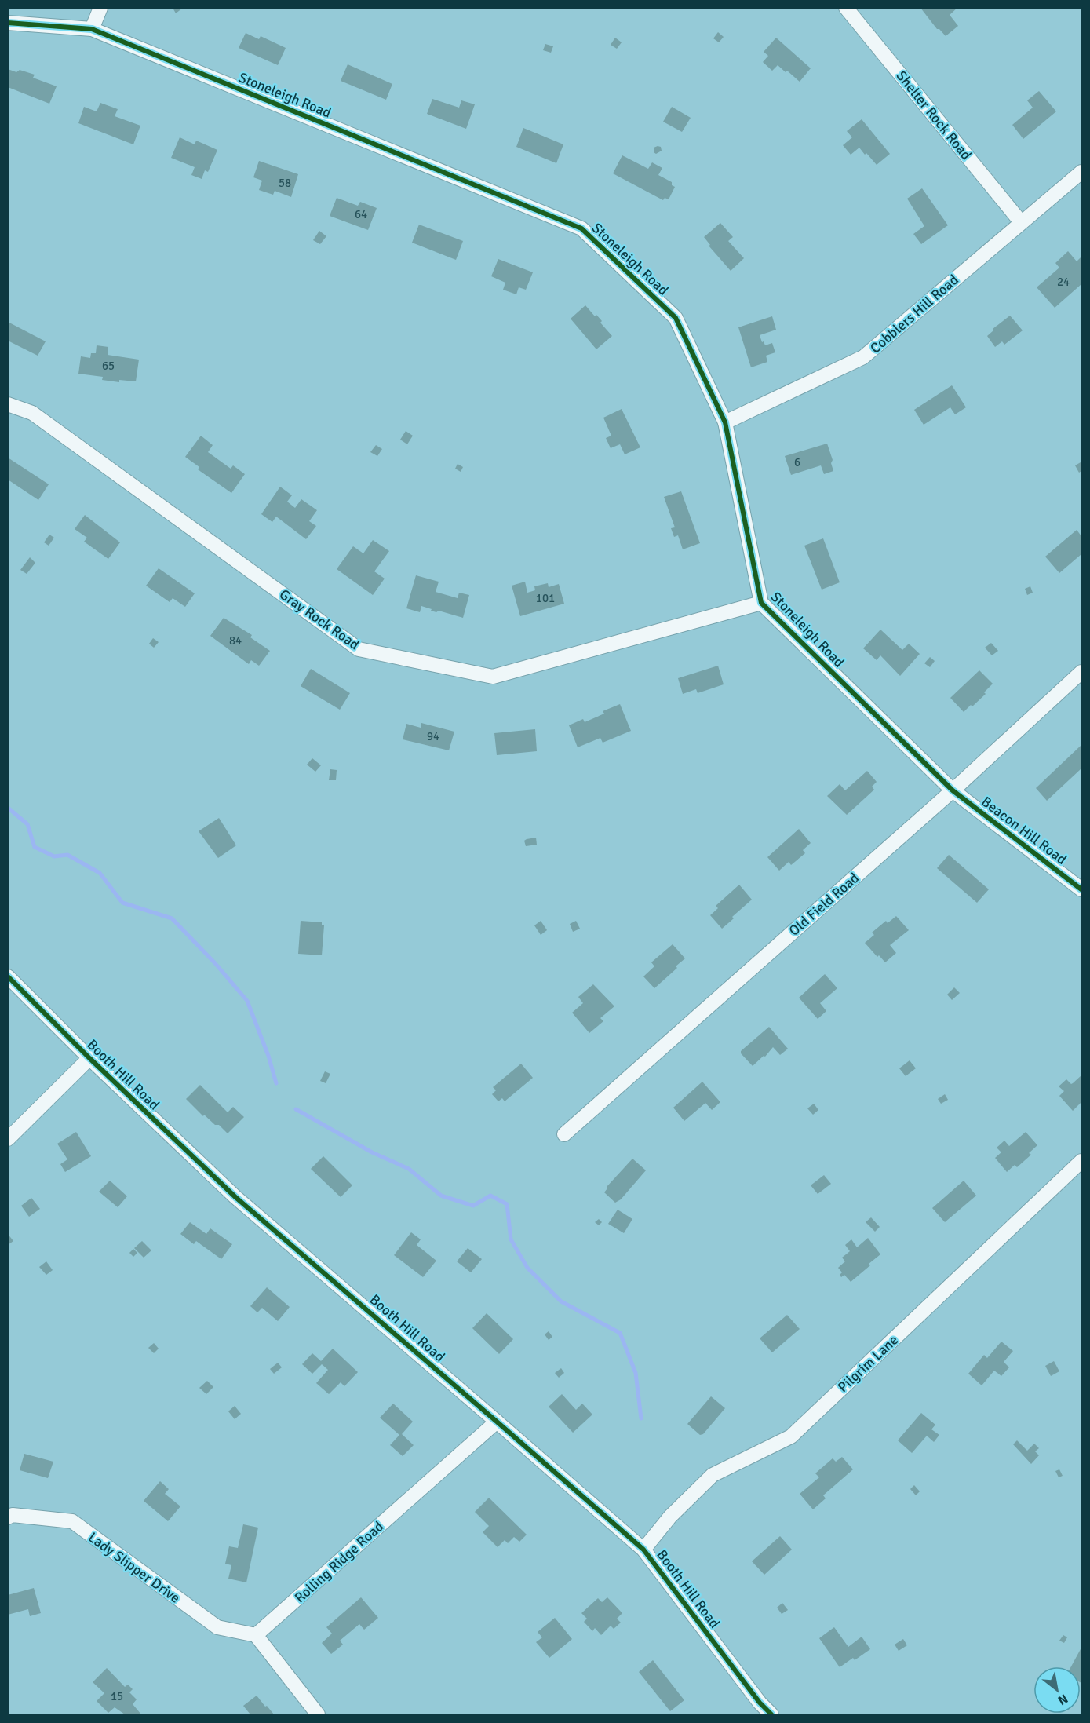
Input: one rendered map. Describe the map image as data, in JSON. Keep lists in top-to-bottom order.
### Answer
{
  "streets": {
    "street": [
      "Stoneleigh Road",
      "Shelter Rock Road",
      "Cobblers Hill Road",
      "Gray Rock Road",
      "Beacon Hill Road",
      "Old Field Road",
      "Booth Hill Road",
      "Pilgrim Lane",
      "Rolling Ridge Road",
      "Lady Slipper Drive"
    ]
  },
  "crossings": [
    ["Stoneleigh Road", "Cobblers Hill Road"],
    ["Stoneleigh Road", "Gray Rock Road"],
    ["Stoneleigh Road", "Beacon Hill Road"],
    ["Stoneleigh Road", "Old Field Road"],
    ["Shelter Rock Road", "Cobblers Hill Road"],
    ["Beacon Hill Road", "Old Field Road"],
    ["Booth Hill Road", "Pilgrim Lane"],
    ["Booth Hill Road", "Rolling Ridge Road"],
    ["Rolling Ridge Road", "Lady Slipper Drive"]
  ],
  "house_numbers": [
    "58",
    "64",
    "24",
    "65",
    "6",
    "101",
    "84",
    "94",
    "15"
  ],
  "north": "bottom right"
}
